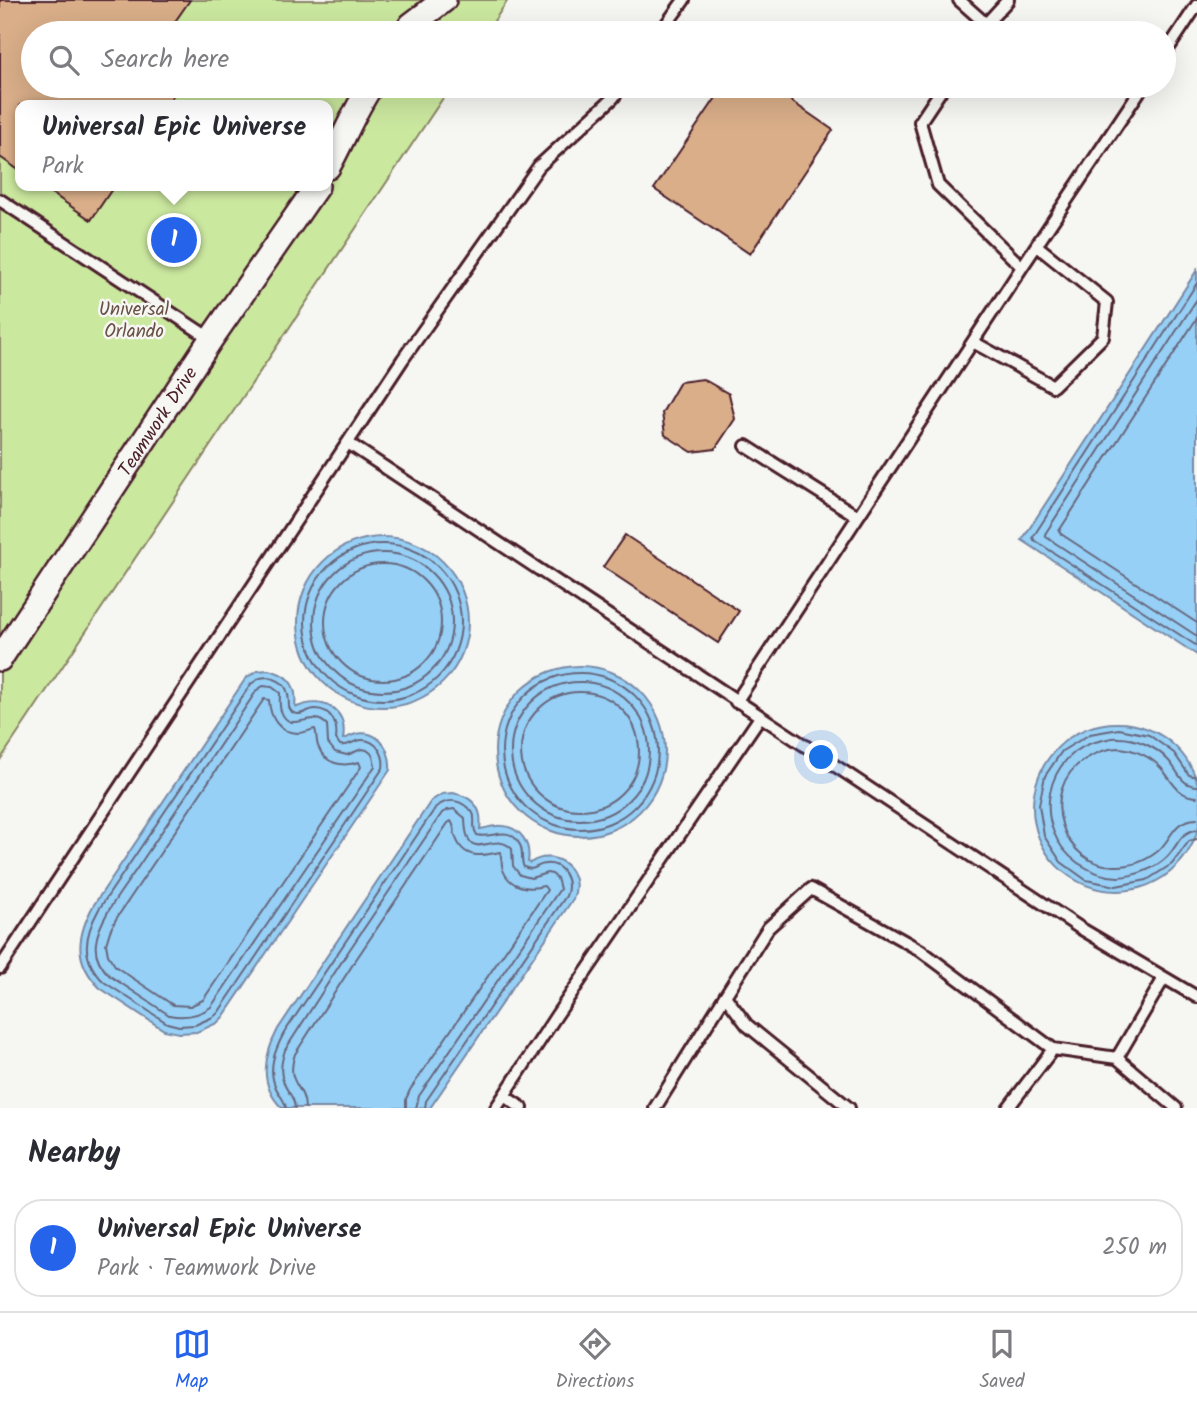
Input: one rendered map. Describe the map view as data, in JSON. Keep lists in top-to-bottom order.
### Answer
{
  "streets": {
    "street": ["Teamwork Drive"]
  },
  "parks": ["Universal Orlando"],
  "page": {
    "search": "Search here",
    "popup": ["Universal Epic Universe", "Park"],
    "pins": "1",
    "heading": "Nearby",
    "list": [
      {
        "mark": "1",
        "name": "Universal Epic Universe",
        "note": "Park · Teamwork Drive",
        "value": "250 m"
      }
    ],
    "nav": ["Map", "Directions", "Saved"]
  }
}
